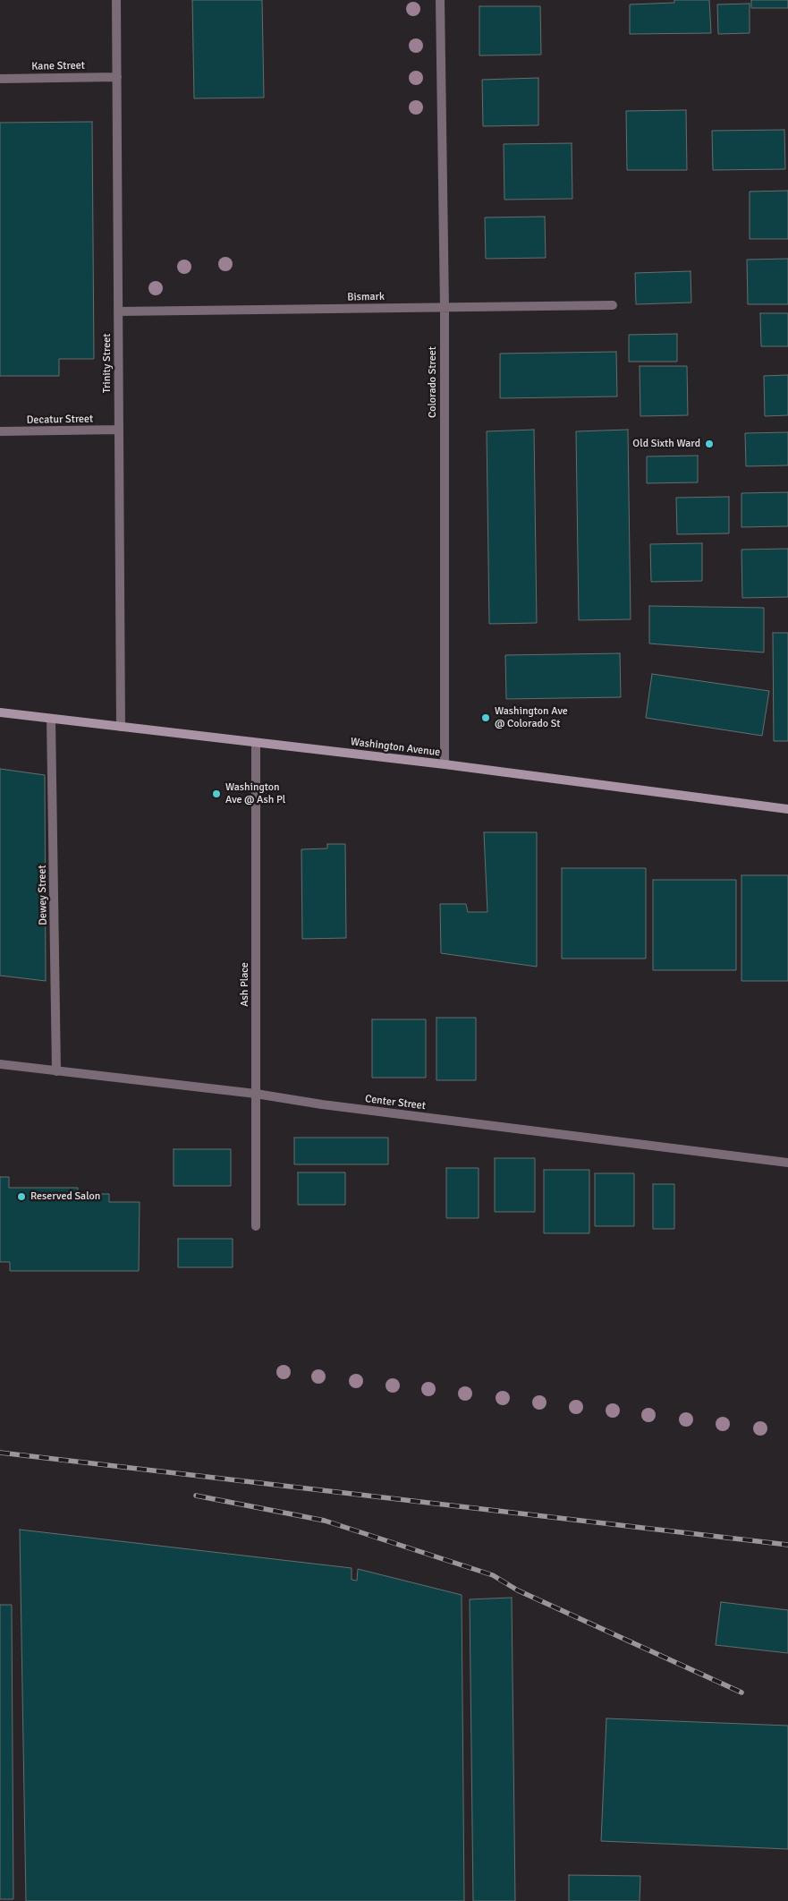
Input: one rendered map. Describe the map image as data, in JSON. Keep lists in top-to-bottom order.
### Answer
{
  "streets": {
    "main road": ["Washington Avenue"],
    "street": [
      "Kane Street",
      "Bismark",
      "Trinity Street",
      "Colorado Street",
      "Decatur Street",
      "Dewey Street",
      "Ash Place",
      "Center Street"
    ]
  },
  "crossings": [
    ["Kane Street", "Trinity Street"],
    ["Bismark", "Trinity Street"],
    ["Bismark", "Colorado Street"],
    ["Trinity Street", "Decatur Street"],
    ["Trinity Street", "Washington Avenue"],
    ["Colorado Street", "Washington Avenue"],
    ["Washington Avenue", "Dewey Street"],
    ["Washington Avenue", "Ash Place"],
    ["Dewey Street", "Center Street"],
    ["Ash Place", "Center Street"]
  ],
  "places": [
    "Old Sixth Ward",
    "Washington Ave @ Colorado St",
    "Washington Ave @ Ash Pl",
    "Reserved Salon"
  ]
}
